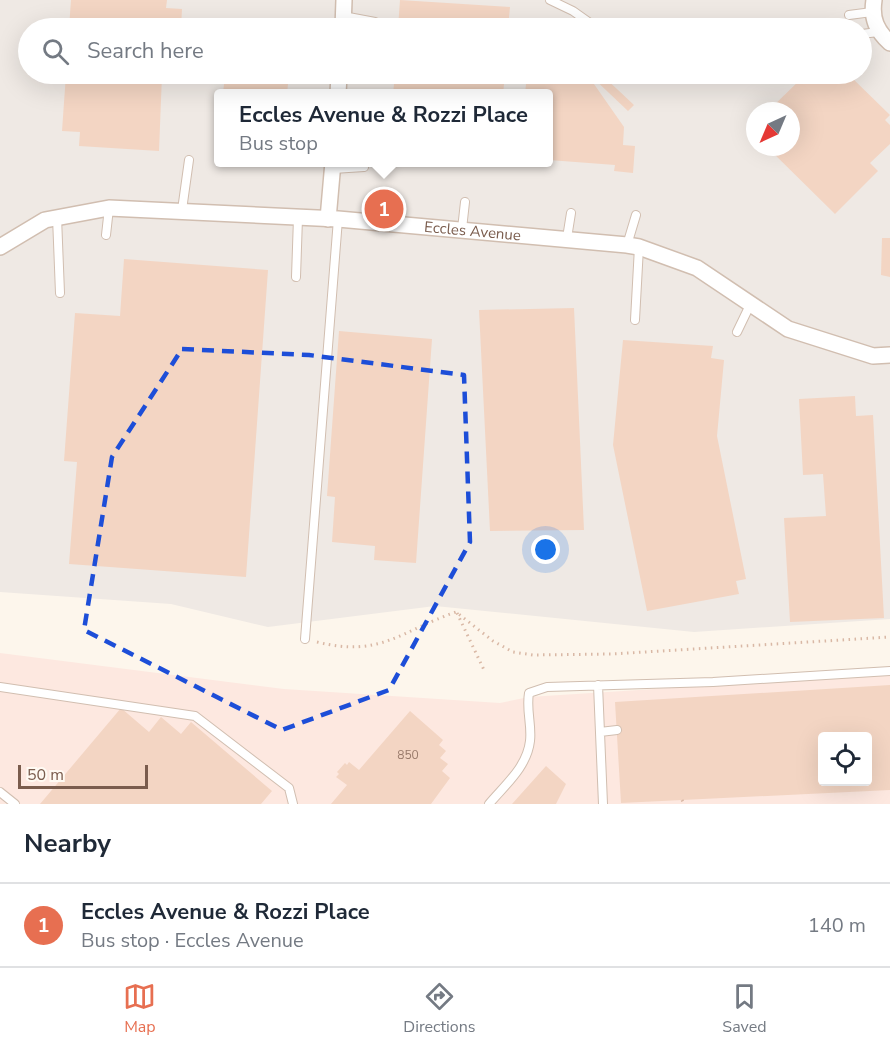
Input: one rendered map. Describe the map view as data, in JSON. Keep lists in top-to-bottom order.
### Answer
{
  "streets": {
    "street": ["Eccles Avenue"]
  },
  "house_numbers": ["850"],
  "scale_bar": "50 m",
  "north": "bottom left",
  "page": {
    "search": "Search here",
    "popup": ["Eccles Avenue & Rozzi Place", "Bus stop"],
    "pins": "1",
    "scale": "50 m",
    "heading": "Nearby",
    "list": [
      {
        "mark": "1",
        "name": "Eccles Avenue & Rozzi Place",
        "note": "Bus stop · Eccles Avenue",
        "value": "140 m"
      }
    ],
    "nav": ["Map", "Directions", "Saved"]
  }
}
